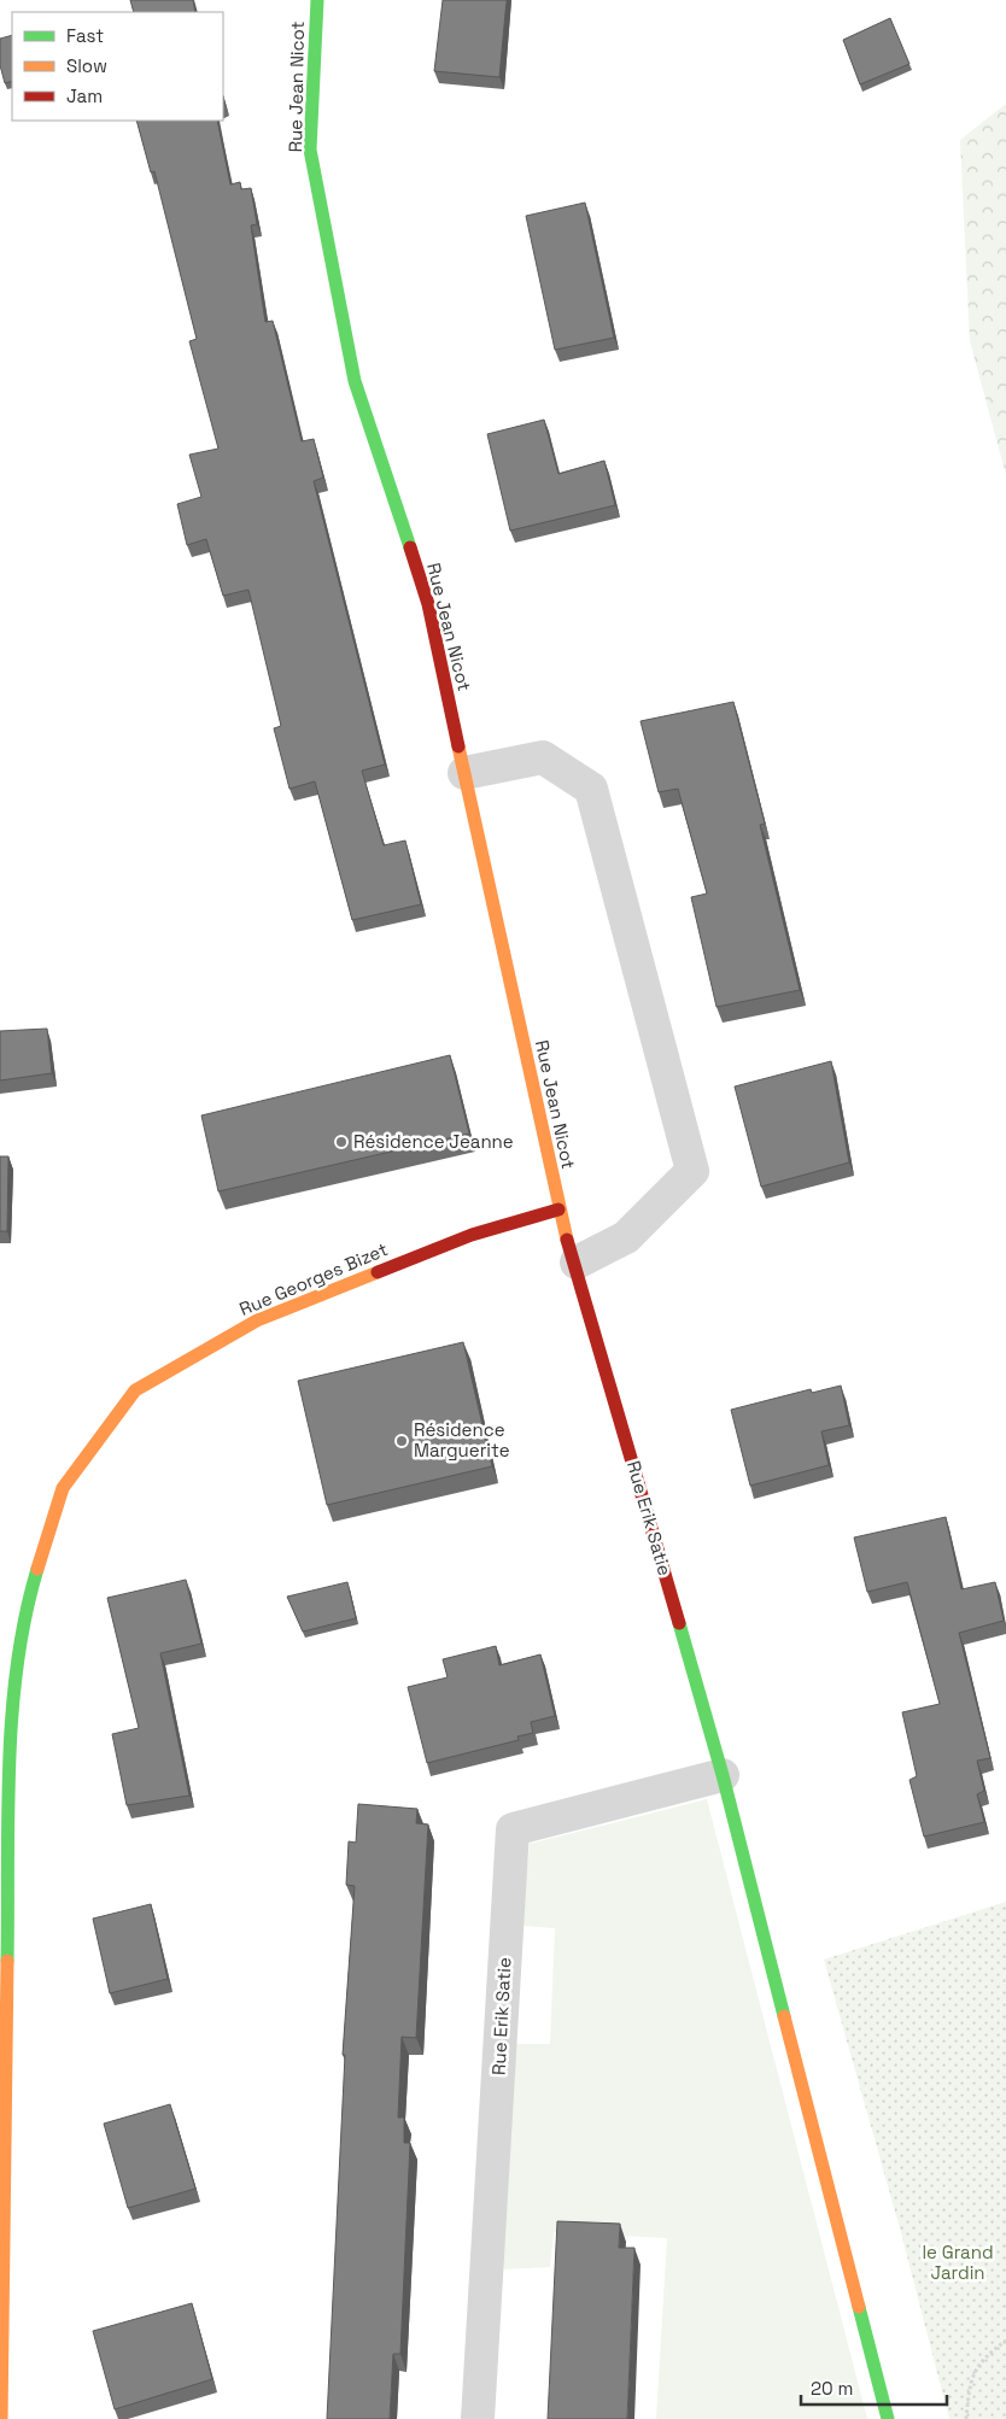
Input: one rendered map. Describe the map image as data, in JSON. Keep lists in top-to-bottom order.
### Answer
{
  "streets": {
    "street": ["Rue Jean Nicot", "Rue Georges Bizet", "Rue Erik Satie"]
  },
  "crossings": [
    ["Rue Jean Nicot", "Rue Georges Bizet"],
    ["Rue Jean Nicot", "Rue Erik Satie"]
  ],
  "parks": ["le Grand Jardin"],
  "places": ["Résidence Jeanne", "Résidence Marguerite"],
  "legend": ["Fast", "Slow", "Jam"],
  "scale_bar": "20 m"
}
